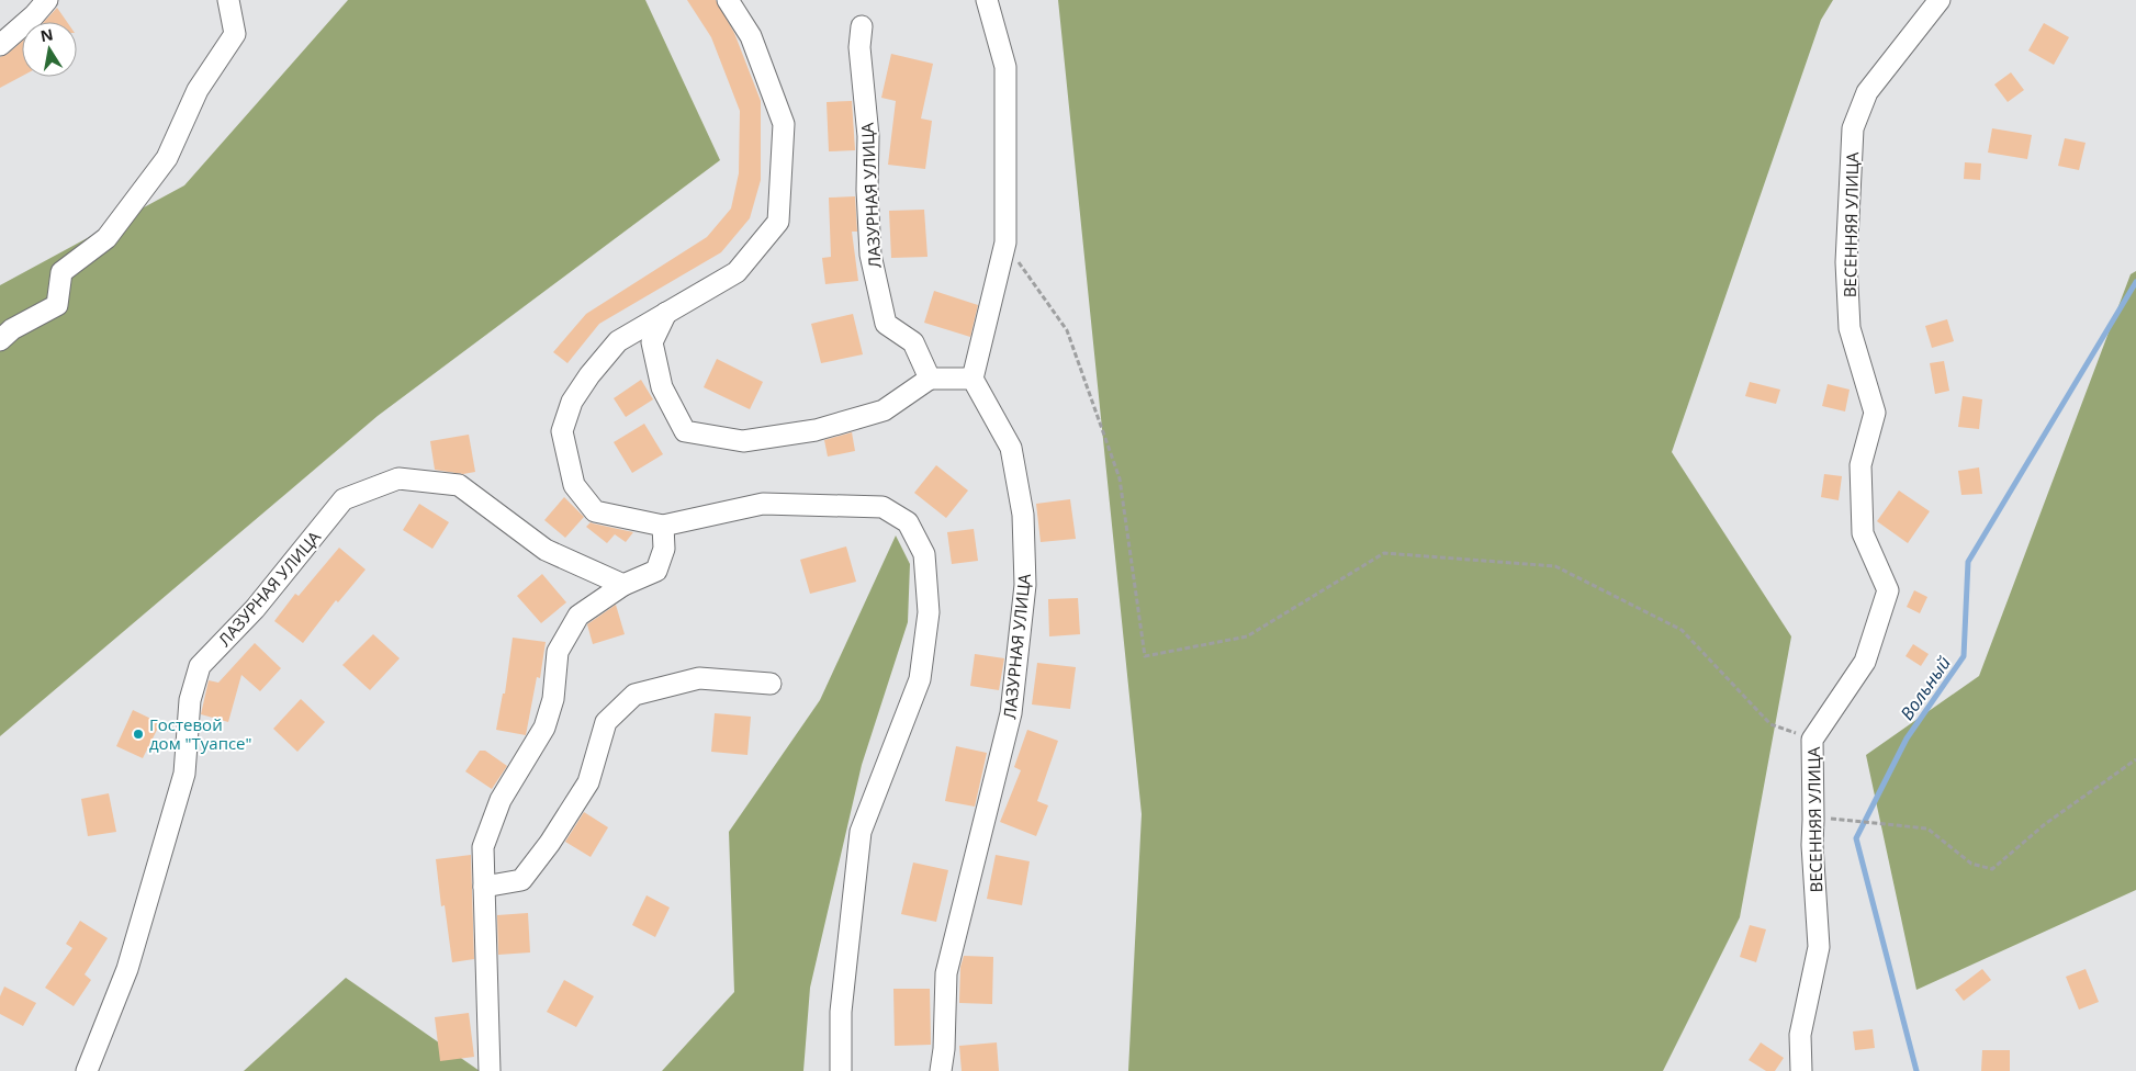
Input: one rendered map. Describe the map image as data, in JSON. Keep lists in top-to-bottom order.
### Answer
{
  "streets": {
    "street": ["ЛАЗУРНАЯ УЛИЦА", "ВЕСЕННЯЯ УЛИЦА"]
  },
  "water": ["Вольный"],
  "places": ["Гостевой дом \"Туапсе\""],
  "north": "top"
}
